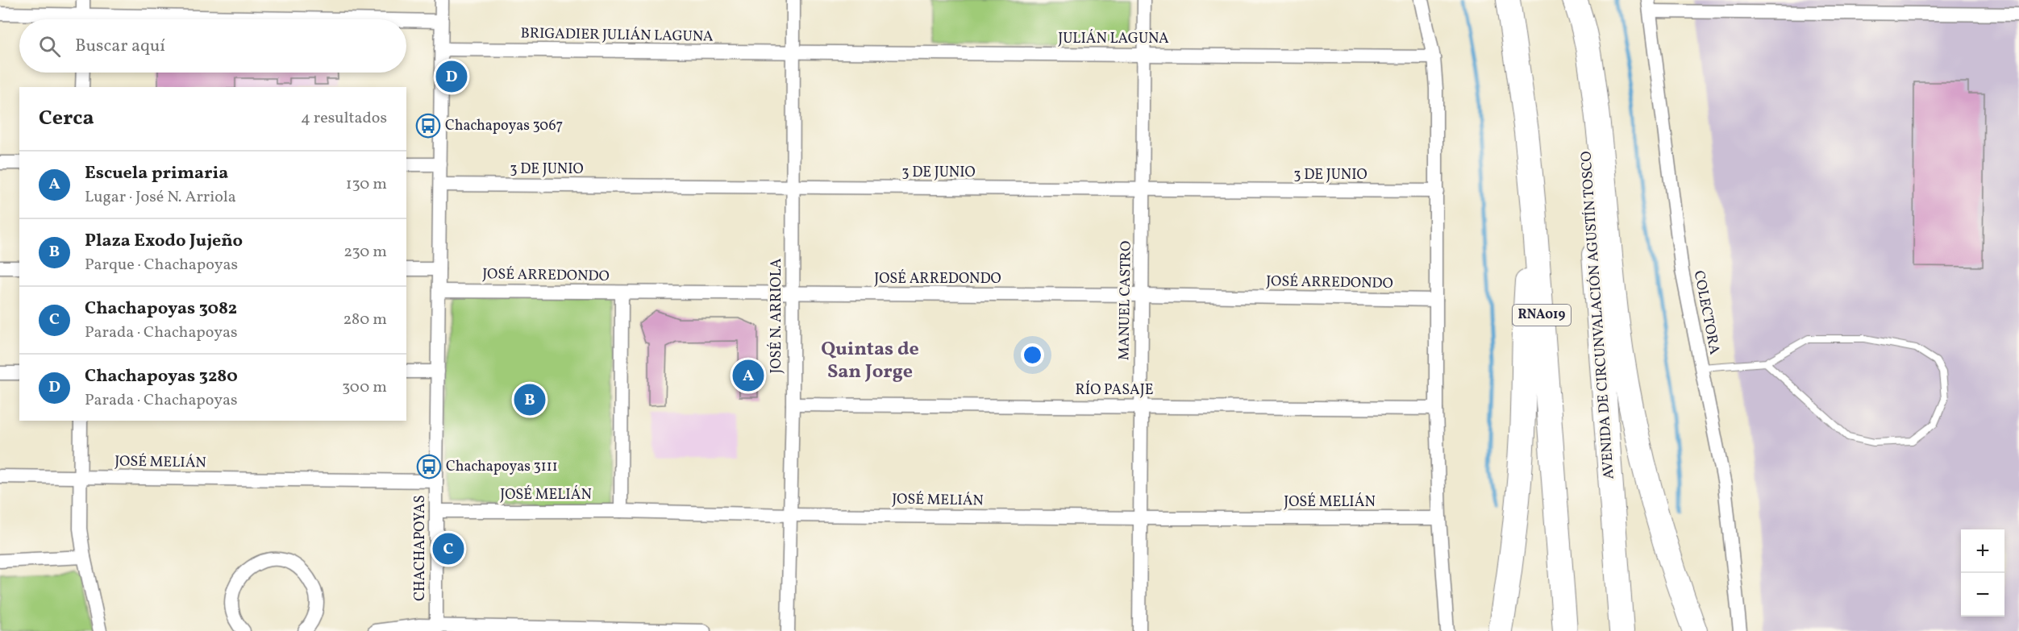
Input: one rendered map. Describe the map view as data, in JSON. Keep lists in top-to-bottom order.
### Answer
{
  "streets": {
    "highway": ["RNA019", "AVENIDA DE CIRCUNVALACIÓN AGUSTÍN TOSCO"],
    "street": [
      "BRIGADIER JULIÁN LAGUNA",
      "JULIÁN LAGUNA",
      "3 DE JUNIO",
      "JOSÉ ARREDONDO",
      "MANUEL CASTRO",
      "COLECTORA",
      "JOSÉ N. ARRIOLA",
      "RÍO PASAJE",
      "JOSÉ MELIÁN",
      "CHACHAPOYAS"
    ]
  },
  "crossings": [
    ["BRIGADIER JULIÁN LAGUNA", "JULIÁN LAGUNA"],
    ["BRIGADIER JULIÁN LAGUNA", "JOSÉ N. ARRIOLA"],
    ["BRIGADIER JULIÁN LAGUNA", "CHACHAPOYAS"],
    ["JULIÁN LAGUNA", "MANUEL CASTRO"],
    ["JULIÁN LAGUNA", "JOSÉ N. ARRIOLA"],
    ["3 DE JUNIO", "MANUEL CASTRO"],
    ["3 DE JUNIO", "JOSÉ N. ARRIOLA"],
    ["3 DE JUNIO", "CHACHAPOYAS"],
    ["JOSÉ ARREDONDO", "MANUEL CASTRO"],
    ["JOSÉ ARREDONDO", "JOSÉ N. ARRIOLA"],
    ["JOSÉ ARREDONDO", "CHACHAPOYAS"],
    ["MANUEL CASTRO", "RÍO PASAJE"],
    ["MANUEL CASTRO", "JOSÉ MELIÁN"],
    ["JOSÉ N. ARRIOLA", "RÍO PASAJE"],
    ["JOSÉ N. ARRIOLA", "JOSÉ MELIÁN"],
    ["JOSÉ MELIÁN", "CHACHAPOYAS"]
  ],
  "districts": ["Quintas de San Jorge"],
  "places": {
    "bus stop": ["Chachapoyas 3067", "Chachapoyas 3111"]
  },
  "page": {
    "search": "Buscar aquí",
    "pins": [
      "D",
      "A",
      "B",
      "C"
    ],
    "heading": ["Cerca", "4 resultados"],
    "list": [
      {
        "mark": "A",
        "name": "Escuela primaria",
        "note": "Lugar · José N. Arriola",
        "value": "130 m"
      },
      {
        "mark": "B",
        "name": "Plaza Exodo Jujeño",
        "note": "Parque · Chachapoyas",
        "value": "230 m"
      },
      {
        "mark": "C",
        "name": "Chachapoyas 3082",
        "note": "Parada · Chachapoyas",
        "value": "280 m"
      },
      {
        "mark": "D",
        "name": "Chachapoyas 3280",
        "note": "Parada · Chachapoyas",
        "value": "300 m"
      }
    ],
    "map_buttons": ["+", "−"]
  }
}
